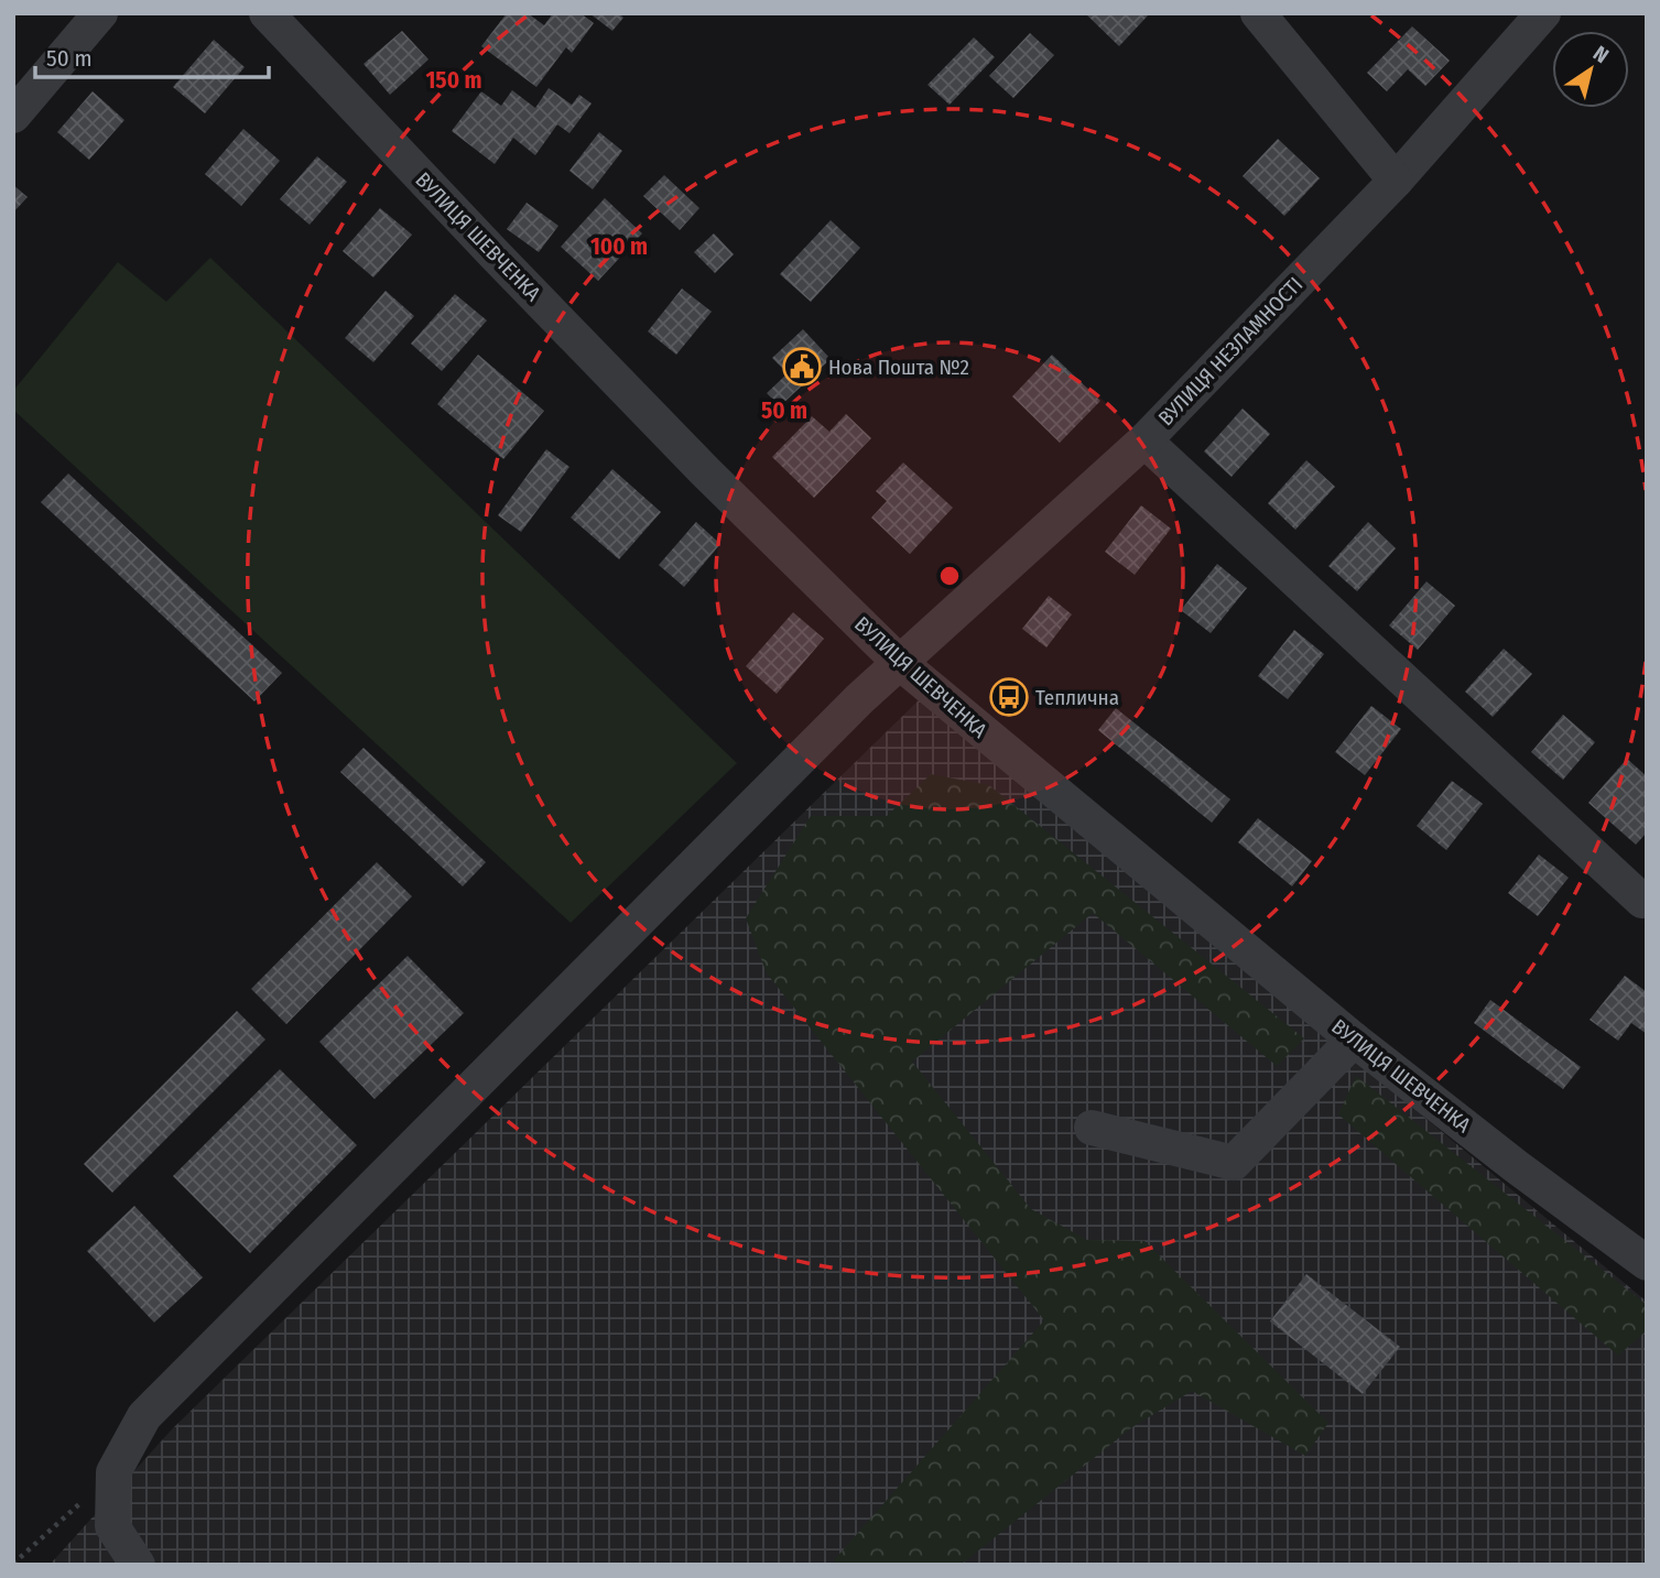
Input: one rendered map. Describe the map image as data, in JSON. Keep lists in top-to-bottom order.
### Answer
{
  "streets": {
    "street": ["ВУЛИЦЯ ШЕВЧЕНКА", "ВУЛИЦЯ НЕЗЛАМНОСТІ"]
  },
  "crossings": [
    ["ВУЛИЦЯ ШЕВЧЕНКА", "ВУЛИЦЯ НЕЗЛАМНОСТІ"]
  ],
  "places": {
    "public building": ["Нова Пошта №2"],
    "bus stop": ["Теплична"]
  },
  "scale_bar": "50 m",
  "north": "top right",
  "rings": ["150 m", "100 m", "50 m"]
}
